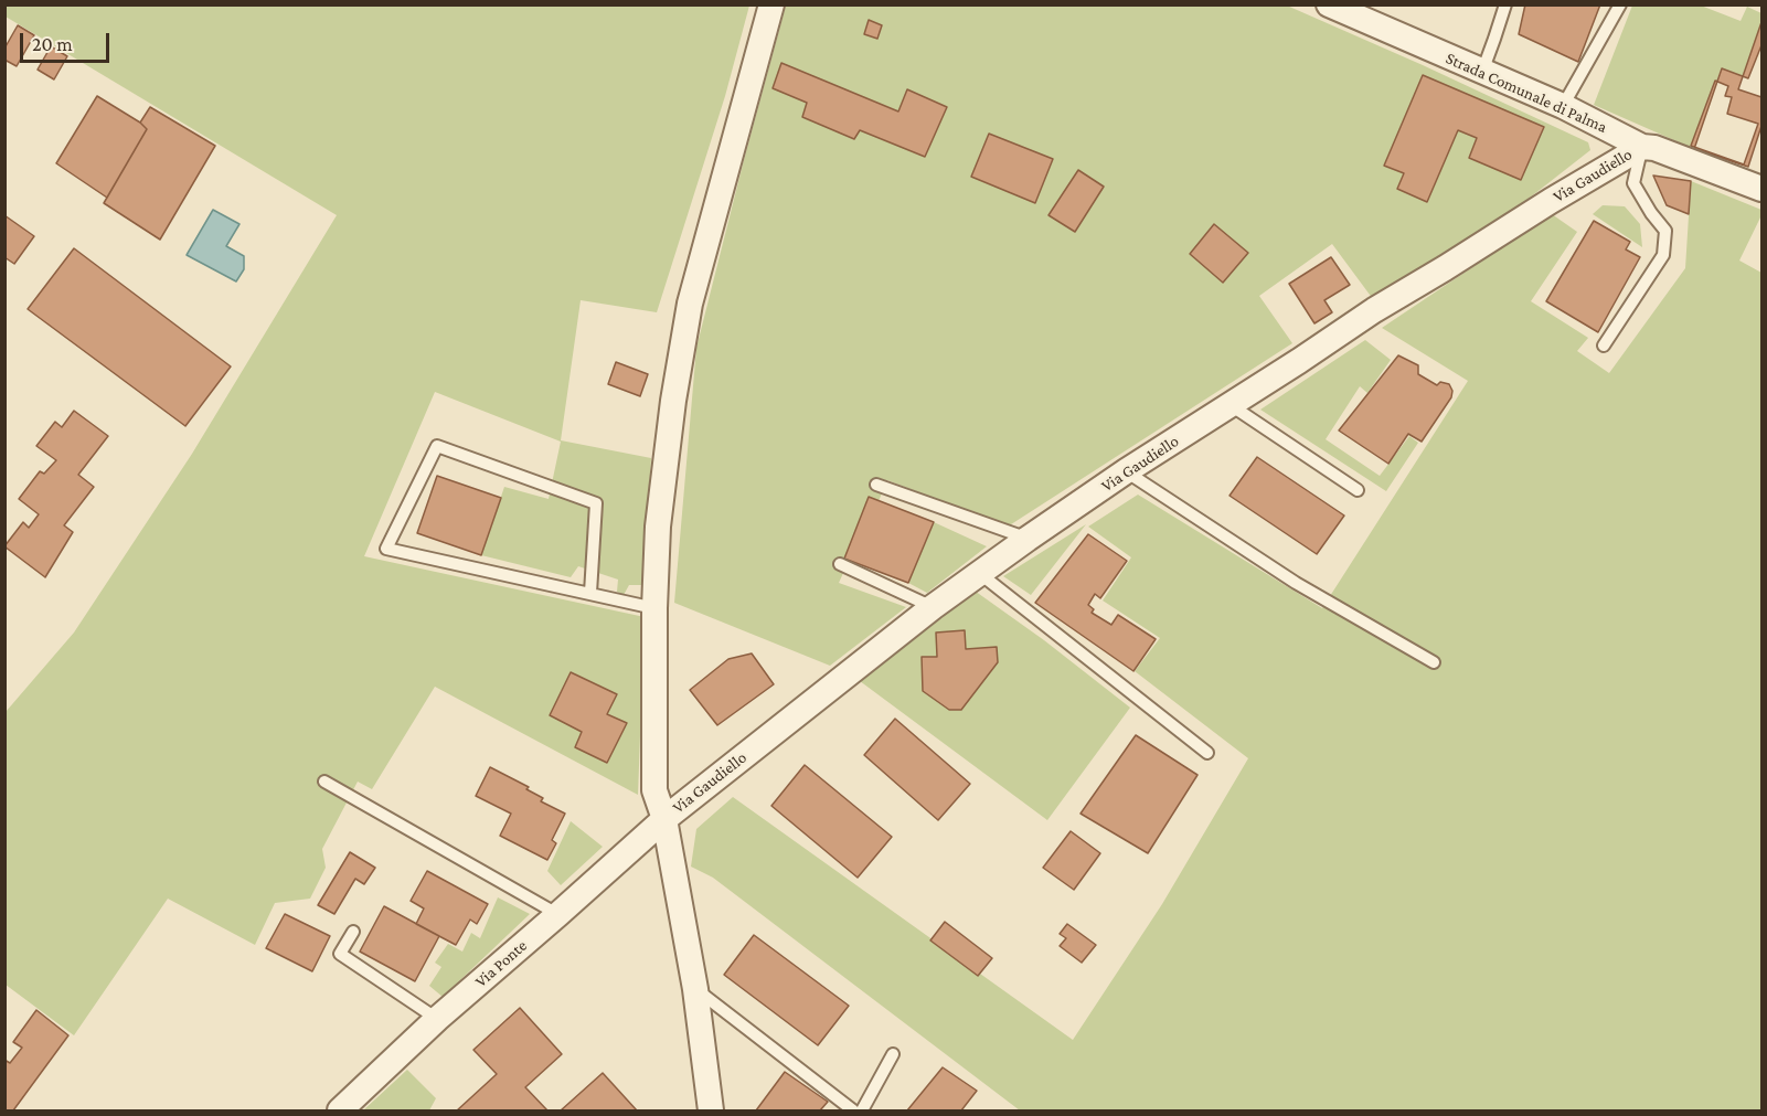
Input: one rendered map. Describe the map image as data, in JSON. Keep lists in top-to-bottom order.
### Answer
{
  "streets": {
    "street": ["Strada Comunale di Palma", "Via Gaudiello", "Via Ponte"]
  },
  "crossings": [
    ["Strada Comunale di Palma", "Via Gaudiello"],
    ["Via Gaudiello", "Via Ponte"]
  ],
  "scale_bar": "20 m"
}
